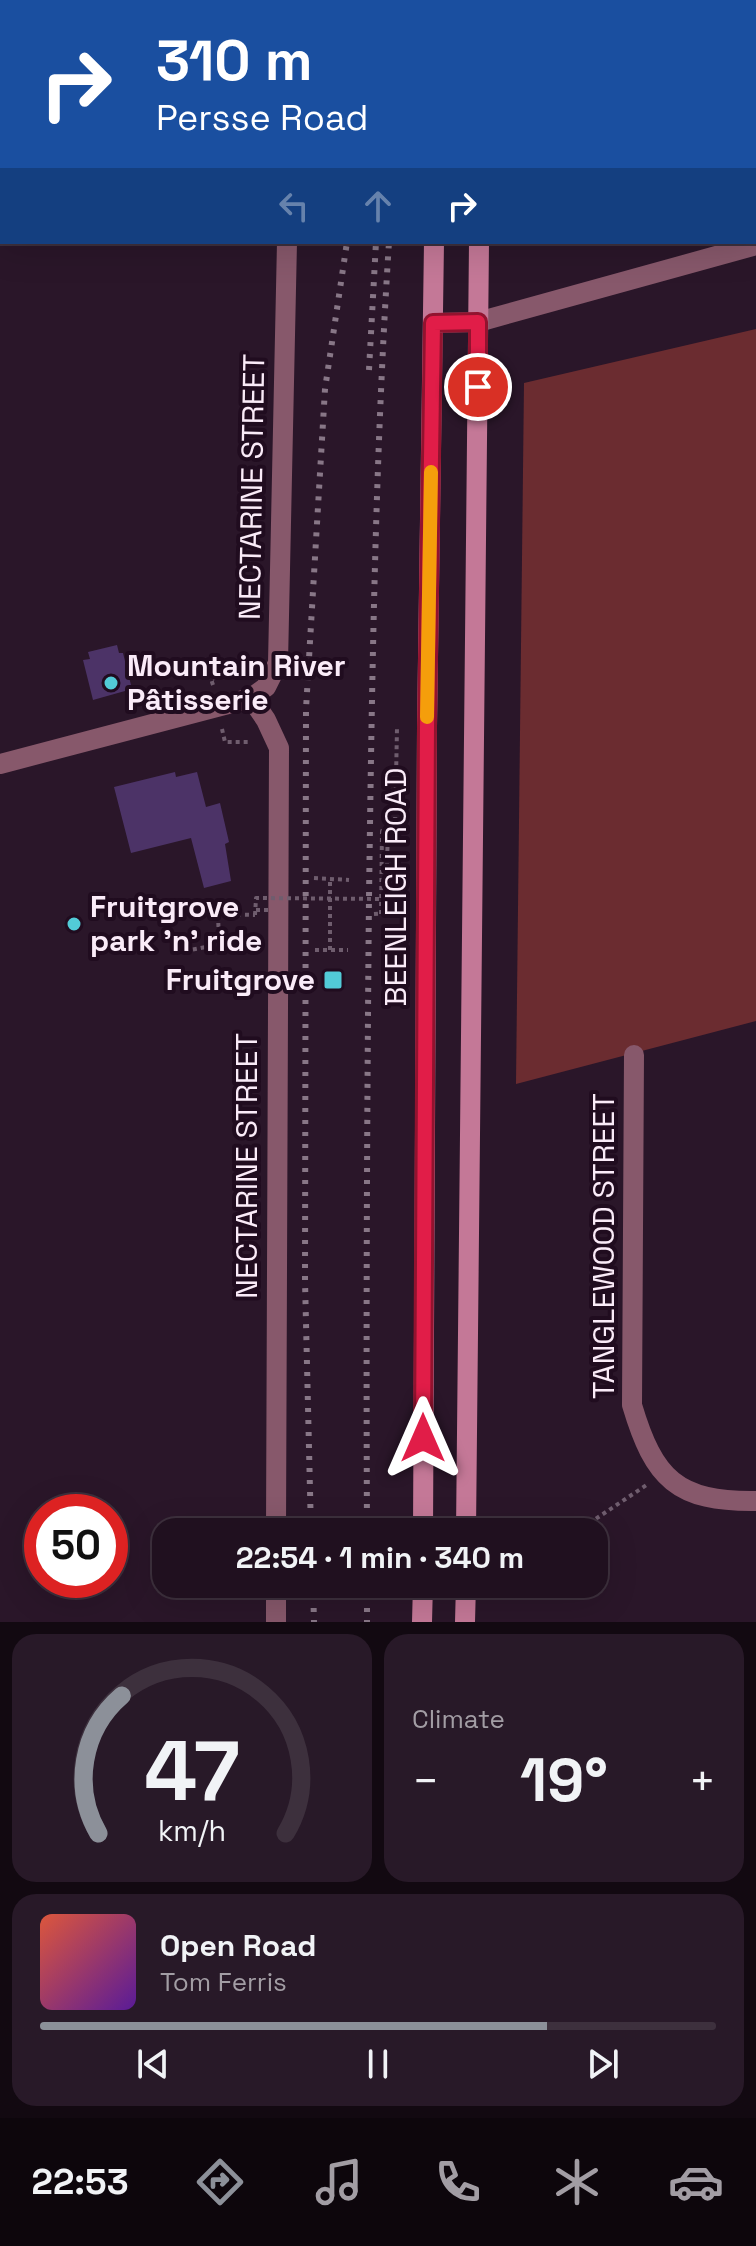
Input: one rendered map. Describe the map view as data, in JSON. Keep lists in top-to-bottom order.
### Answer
{
  "streets": {
    "main road": ["BEENLEIGH ROAD"],
    "street": ["NECTARINE STREET", "TANGLEWOOD STREET"]
  },
  "places": {
    "other": ["Mountain River Pâtisserie", "Fruitgrove park 'n' ride"],
    "transit": ["Fruitgrove"]
  },
  "page": {
    "turn": ["310 m", "Persse Road"],
    "limit": "50",
    "trip": "22:54 · 1 min · 340 m",
    "tile": "Climate",
    "heat": ["−", "19°", "+"],
    "song": ["Open Road", "Tom Ferris"],
    "tabs": "22:53",
    "gauge": ["47", "km/h"]
  }
}
